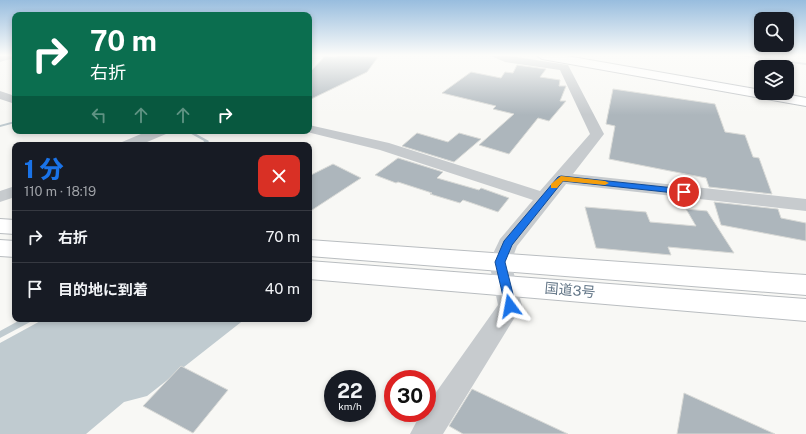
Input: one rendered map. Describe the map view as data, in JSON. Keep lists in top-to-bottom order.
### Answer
{
  "streets": {
    "main road": ["国道3号"]
  },
  "page": {
    "turn": ["70 m", "右折"],
    "heading": ["1 分", "110 m · 18:19"],
    "list": [
      {
        "name": "右折",
        "value": "70 m"
      },
      {
        "name": "目的地に到着",
        "value": "40 m"
      }
    ],
    "speed": "22 km/h",
    "limit": "30"
  }
}
